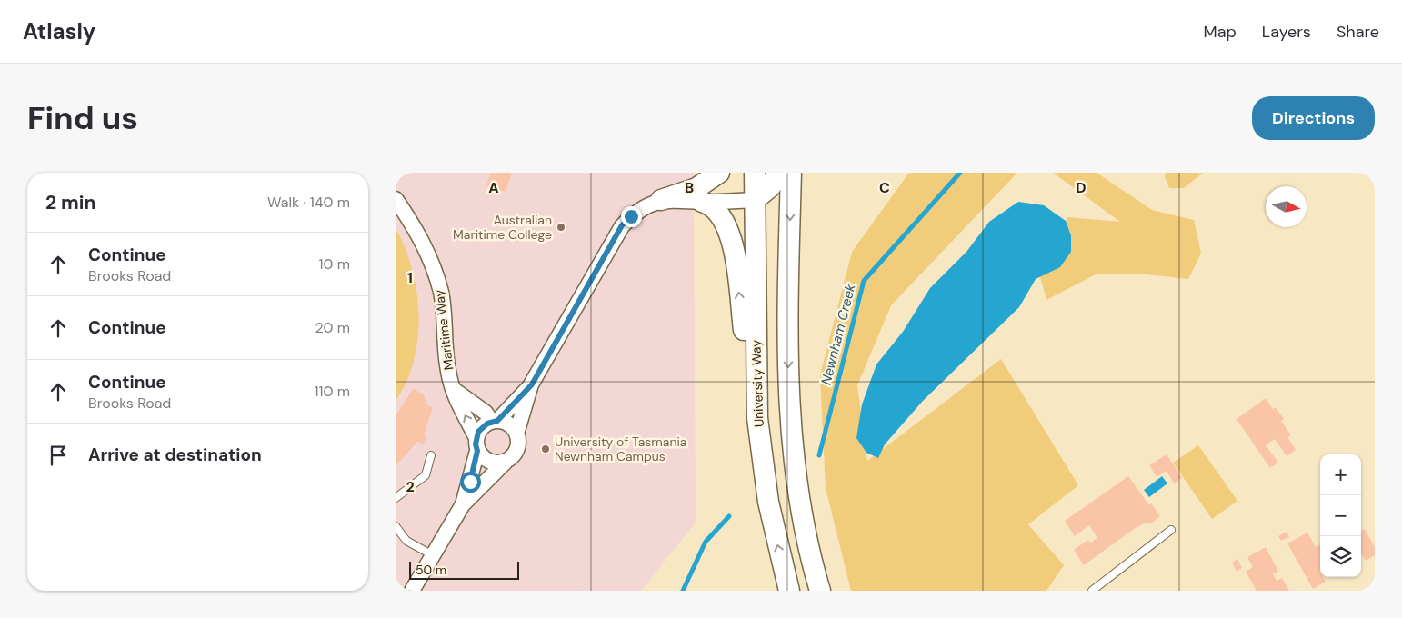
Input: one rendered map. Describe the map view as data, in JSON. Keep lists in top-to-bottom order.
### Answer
{
  "streets": {
    "main road": ["University Way"],
    "street": ["Maritime Way"]
  },
  "water": ["Newnham Creek"],
  "places": ["Australian Maritime College", "University of Tasmania Newnham Campus"],
  "scale_bar": "50 m",
  "north": "right",
  "page": {
    "header": "Atlasly",
    "nav": ["Map", "Layers", "Share"],
    "buttons": "Directions",
    "title": "Find us",
    "heading": ["2 min", "Walk · 140 m"],
    "list": [
      ["Continue", "Brooks Road", "10 m"],
      ["Continue", "20 m"],
      ["Continue", "Brooks Road", "110 m"],
      "Arrive at destination"
    ],
    "map_buttons": ["+", "−"],
    "scale": "50 m"
  },
  "grid": {
    "columns": [
      "A",
      "B",
      "C",
      "D"
    ],
    "rows": ["1", "2"]
  }
}
